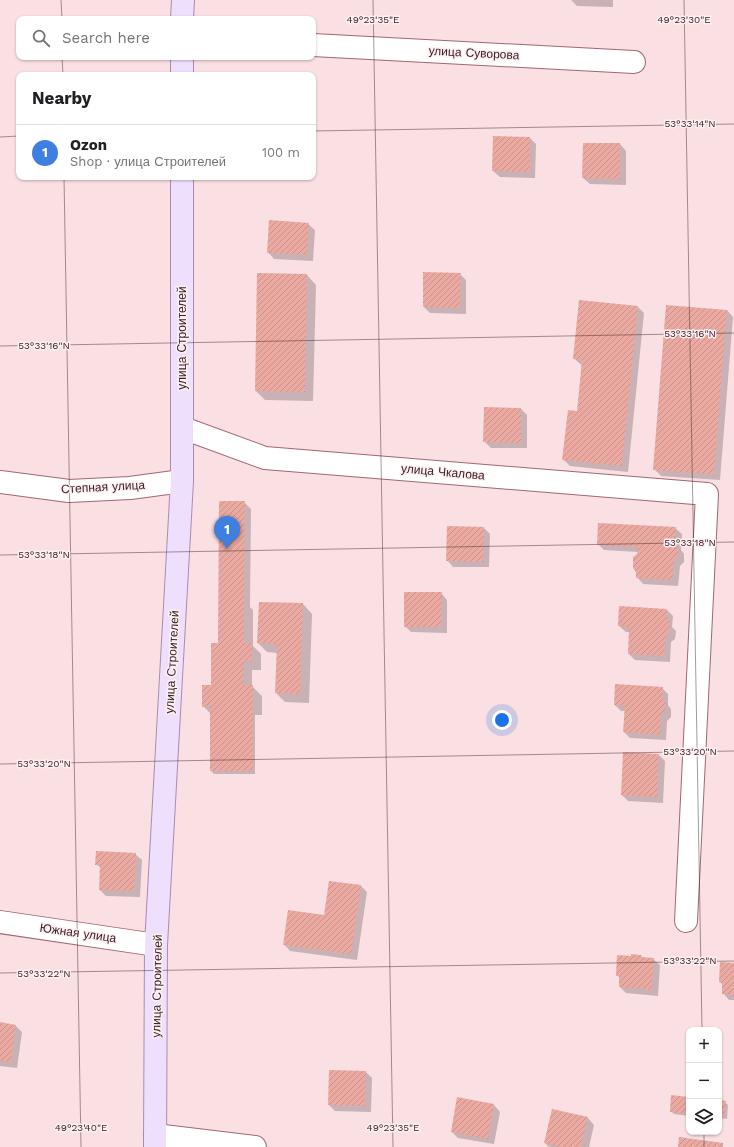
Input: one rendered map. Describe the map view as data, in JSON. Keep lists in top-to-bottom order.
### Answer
{
  "streets": {
    "main road": ["улица Строителей"],
    "street": [
      "улица Суворова",
      "улица Чкалова",
      "Степная улица",
      "Южная улица"
    ]
  },
  "crossings": [
    ["улица Строителей", "улица Чкалова"],
    ["улица Строителей", "Степная улица"],
    ["улица Строителей", "Южная улица"]
  ],
  "page": {
    "search": "Search here",
    "heading": "Nearby",
    "list": [
      {
        "mark": "1",
        "name": "Ozon",
        "note": "Shop · улица Строителей",
        "value": "100 m"
      }
    ],
    "pins": "1",
    "map_buttons": ["+", "−"]
  },
  "coordinates": [
    "49°23'35\"E",
    "49°23'30\"E",
    "53°33'14\"N",
    "53°33'16\"N",
    "53°33'18\"N",
    "53°33'20\"N",
    "53°33'22\"N",
    "49°23'40\"E"
  ]
}
